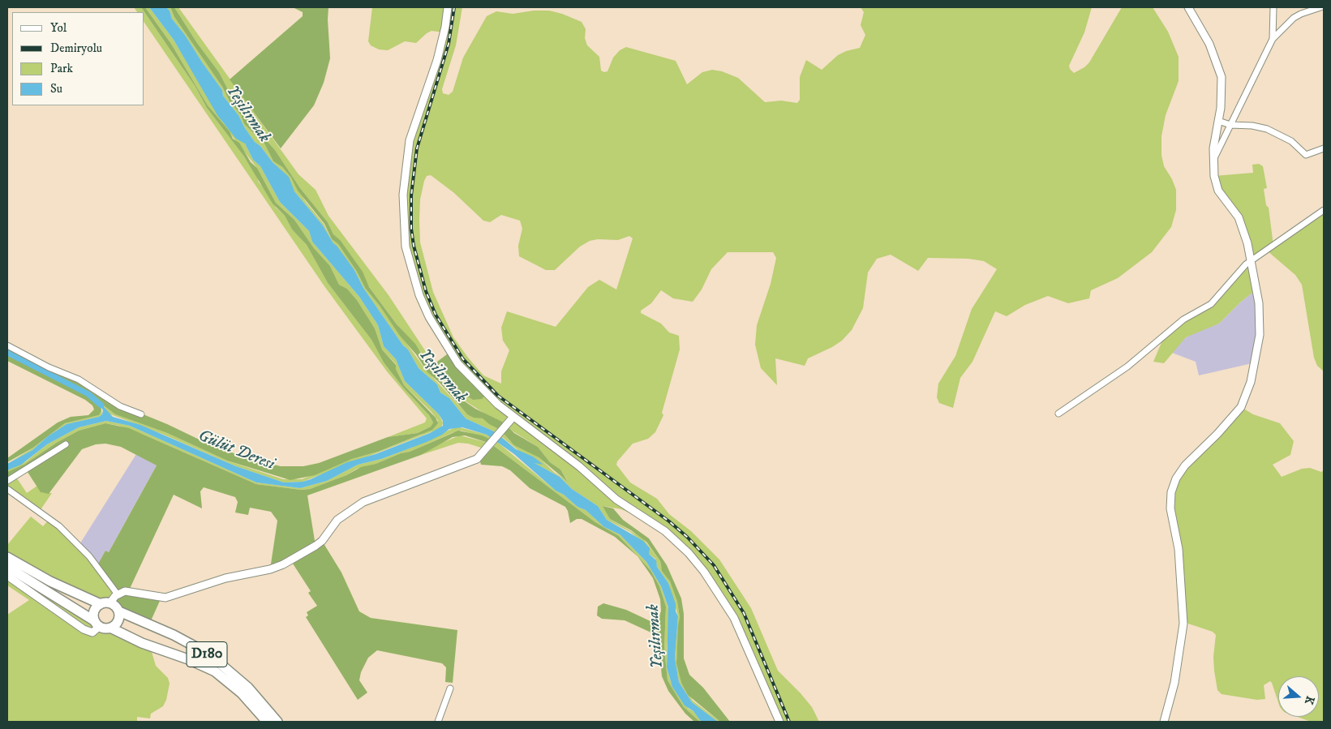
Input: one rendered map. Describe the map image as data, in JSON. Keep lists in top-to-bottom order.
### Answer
{
  "streets": {
    "highway": ["D180"]
  },
  "water": ["Yeşilırmak", "Gülüt Deresi"],
  "legend": [
    "Yol",
    "Demiryolu",
    "Park",
    "Su"
  ],
  "north": "right"
}
